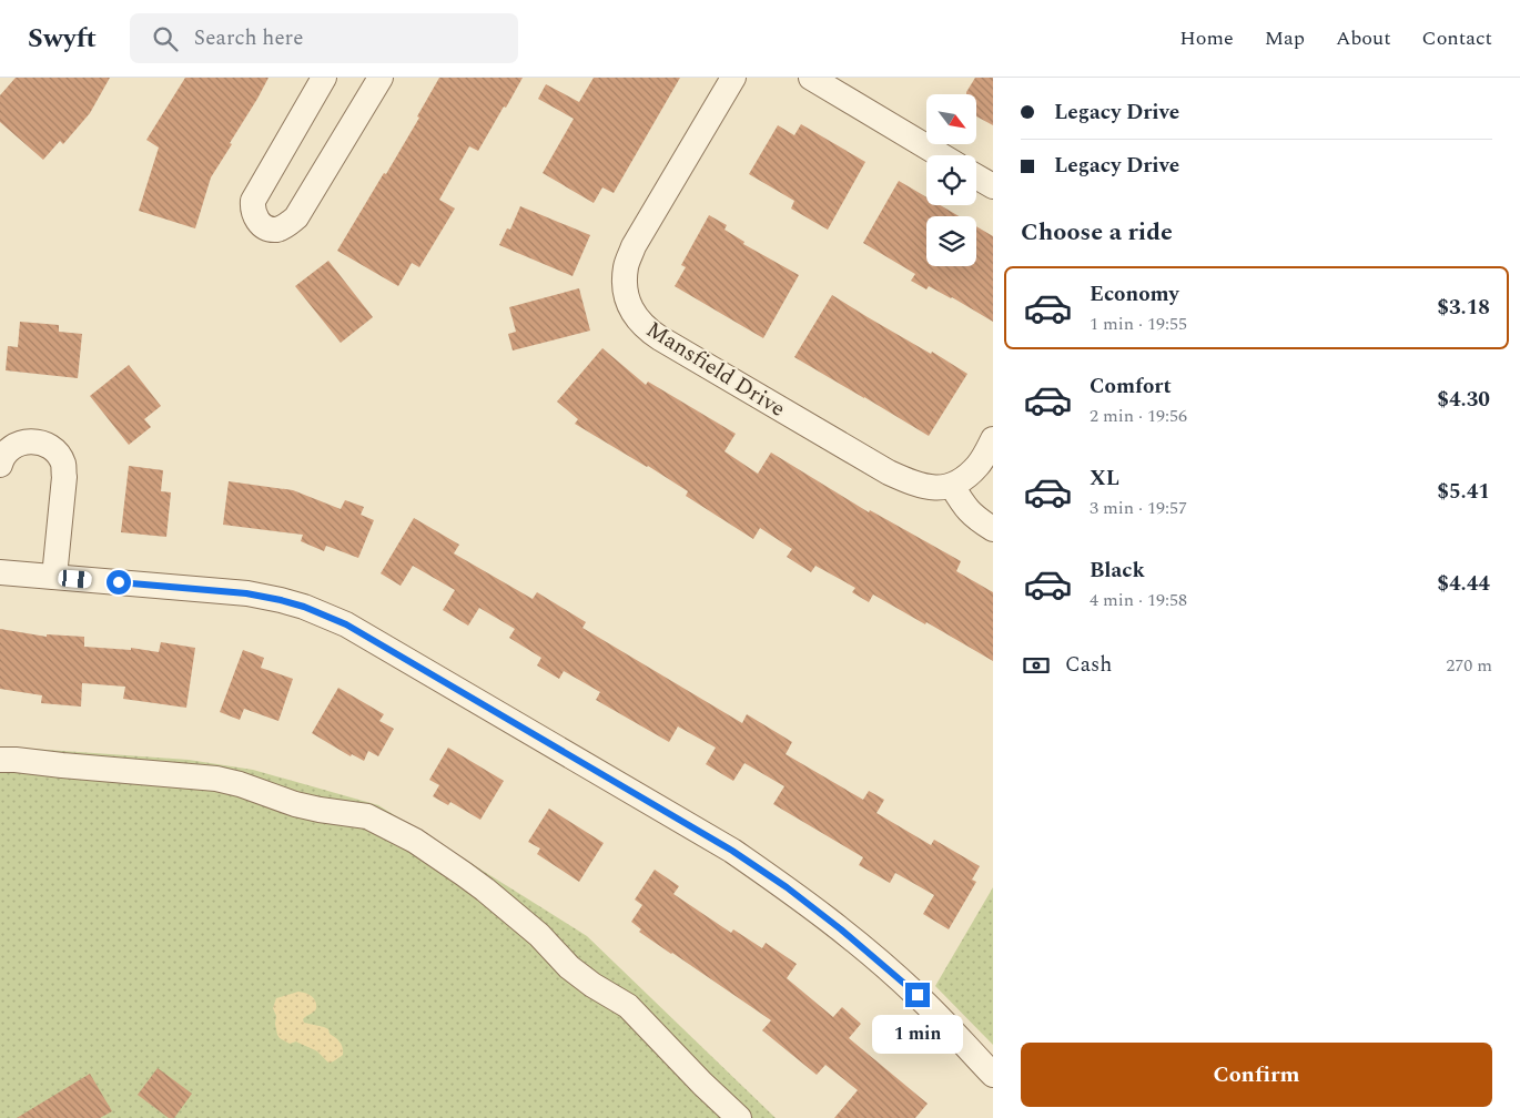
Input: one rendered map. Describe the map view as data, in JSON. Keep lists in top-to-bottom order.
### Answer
{
  "streets": {
    "street": ["Mansfield Drive"]
  },
  "north": "bottom right",
  "page": {
    "header": "Swyft",
    "search": "Search here",
    "nav": [
      "Home",
      "Map",
      "About",
      "Contact"
    ],
    "banner": ["Legacy Drive", "Legacy Drive"],
    "heading": "Choose a ride",
    "list": [
      {
        "name": "Economy",
        "note": "1 min · 19:55",
        "value": "$3.18"
      },
      {
        "name": "Comfort",
        "note": "2 min · 19:56",
        "value": "$4.30"
      },
      {
        "name": "XL",
        "note": "3 min · 19:57",
        "value": "$5.41"
      },
      {
        "name": "Black",
        "note": "4 min · 19:58",
        "value": "$4.44"
      }
    ],
    "pay": ["Cash", "270 m"],
    "bubble": "1 min",
    "buttons": "Confirm"
  }
}
